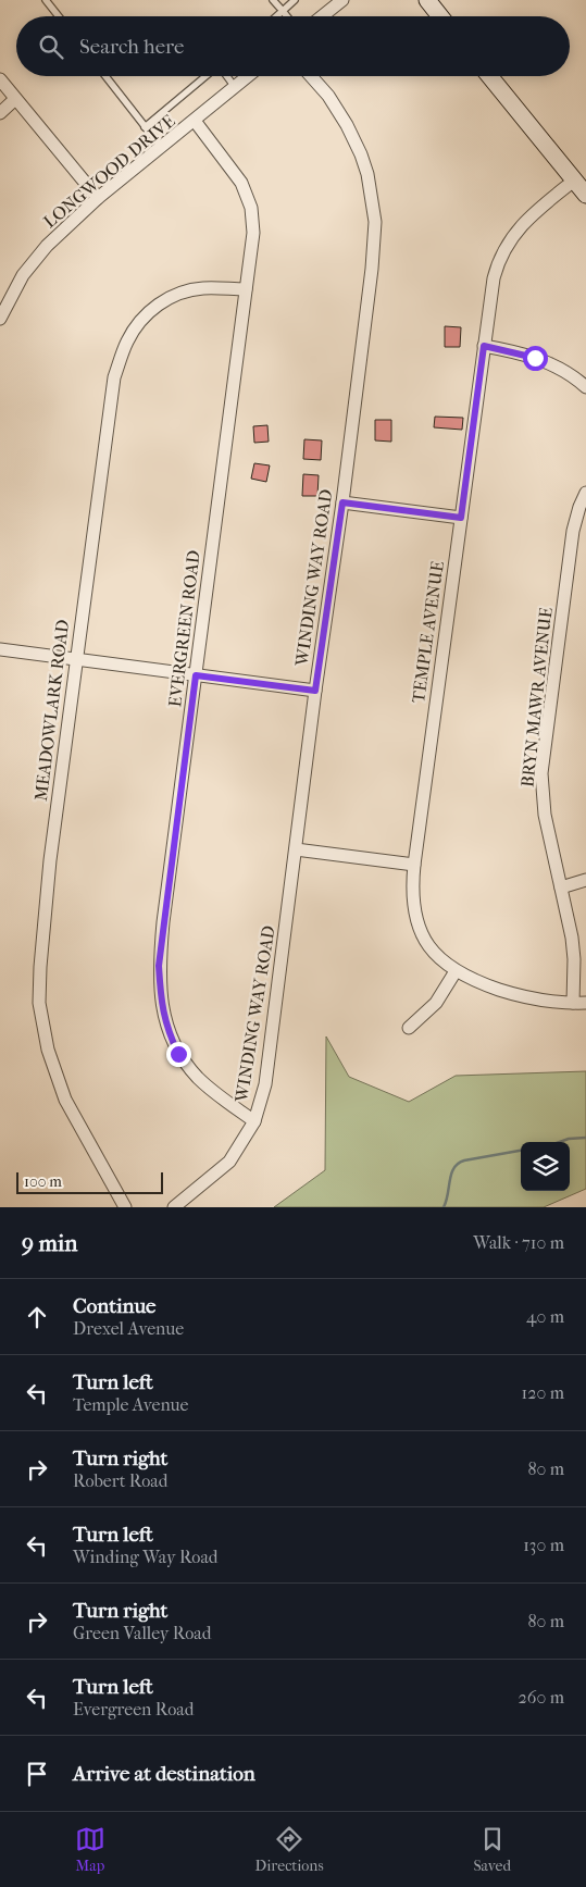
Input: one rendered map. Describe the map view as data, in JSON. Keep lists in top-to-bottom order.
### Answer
{
  "streets": {
    "street": [
      "LONGWOOD DRIVE",
      "WINDING WAY ROAD",
      "EVERGREEN ROAD",
      "TEMPLE AVENUE",
      "BRYN MAWR AVENUE",
      "MEADOWLARK ROAD"
    ]
  },
  "crossings": [
    ["LONGWOOD DRIVE", "EVERGREEN ROAD"],
    ["WINDING WAY ROAD", "EVERGREEN ROAD"],
    ["EVERGREEN ROAD", "MEADOWLARK ROAD"],
    ["TEMPLE AVENUE", "BRYN MAWR AVENUE"]
  ],
  "scale_bar": "100 m",
  "page": {
    "search": "Search here",
    "scale": "100 m",
    "heading": ["9 min", "Walk · 710 m"],
    "list": [
      ["Continue", "Drexel Avenue", "40 m"],
      ["Turn left", "Temple Avenue", "120 m"],
      ["Turn right", "Robert Road", "80 m"],
      ["Turn left", "Winding Way Road", "130 m"],
      ["Turn right", "Green Valley Road", "80 m"],
      ["Turn left", "Evergreen Road", "260 m"],
      "Arrive at destination"
    ],
    "nav": ["Map", "Directions", "Saved"]
  }
}
